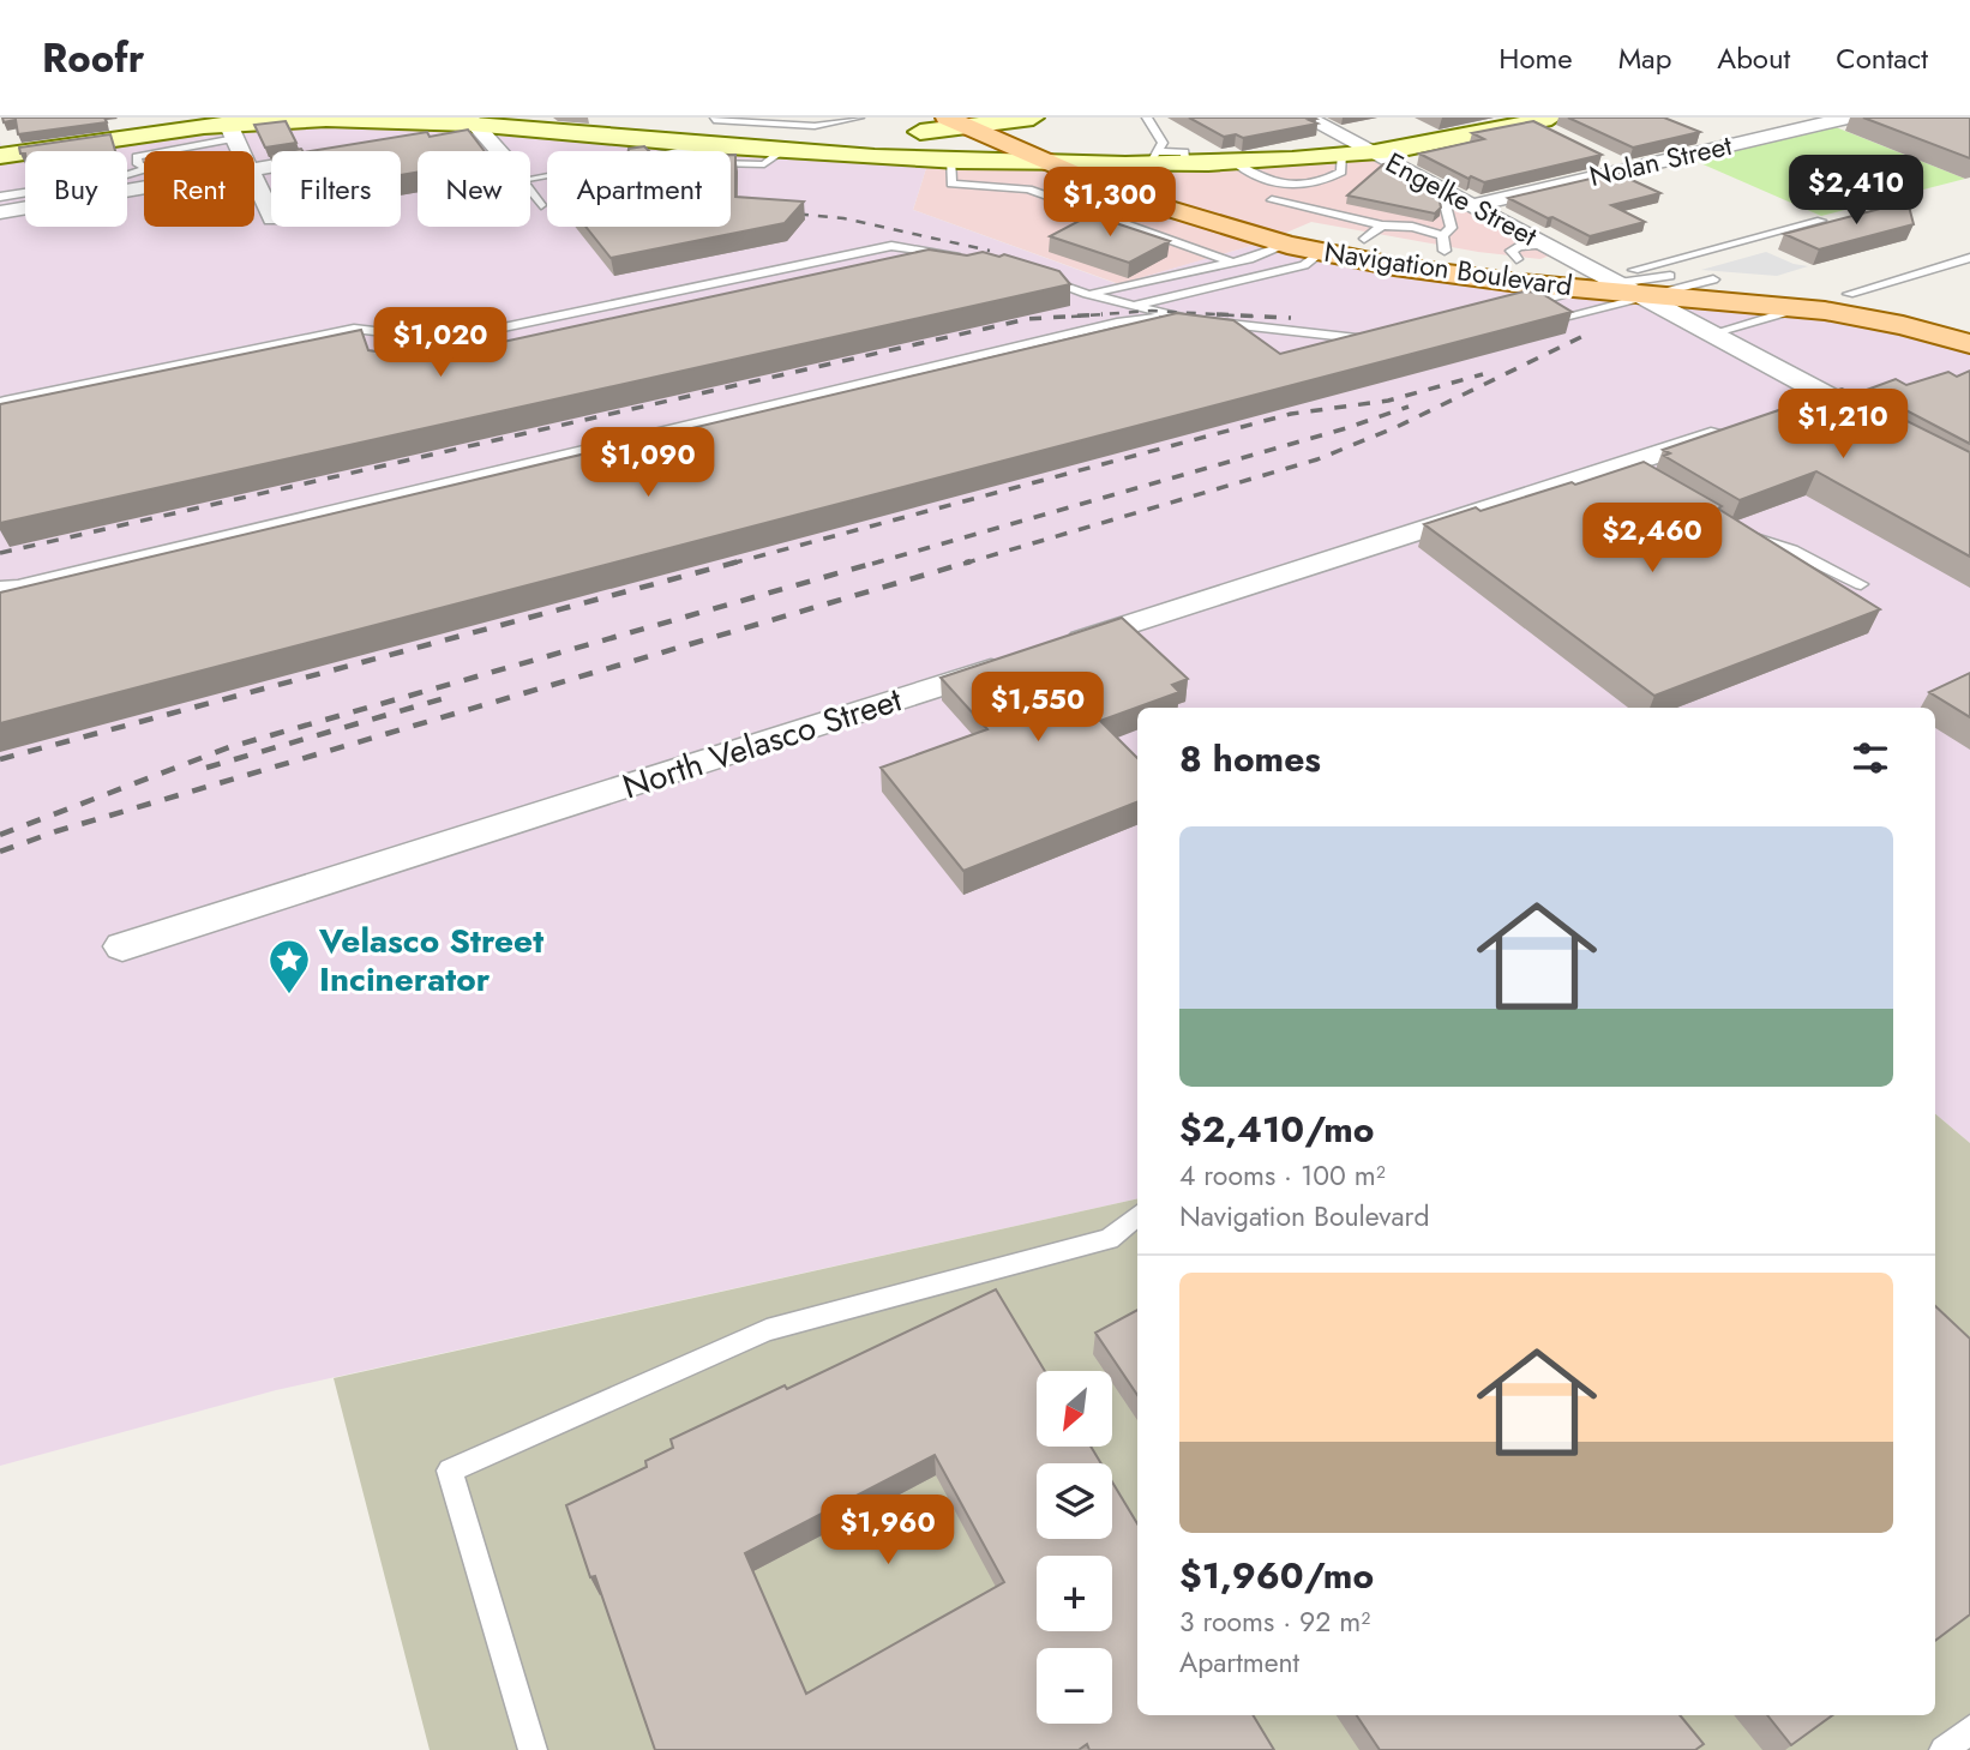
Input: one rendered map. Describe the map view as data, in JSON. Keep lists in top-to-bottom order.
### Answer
{
  "streets": {
    "main road": ["Navigation Boulevard"],
    "street": ["Nolan Street", "Engelke Street", "North Velasco Street"]
  },
  "crossings": [
    ["Nolan Street", "Engelke Street"],
    ["Engelke Street", "Navigation Boulevard"]
  ],
  "places": {
    "place": ["Velasco Street Incinerator"]
  },
  "north": "bottom left",
  "page": {
    "header": "Roofr",
    "nav": [
      "Home",
      "Map",
      "About",
      "Contact"
    ],
    "chip": [
      "Buy",
      "Rent",
      "Filters",
      "New",
      "Apartment"
    ],
    "price": [
      "$2,410",
      "$1,300",
      "$1,020",
      "$1,210",
      "$1,090",
      "$2,460",
      "$1,550",
      "$1,960"
    ],
    "heading": "8 homes",
    "list": [
      {
        "name": "$2,410/mo",
        "note": "4 rooms · 100 m² · Navigation Boulevard"
      },
      {
        "name": "$1,960/mo",
        "note": "3 rooms · 92 m² · Apartment"
      }
    ],
    "map_buttons": ["+", "−"]
  }
}
